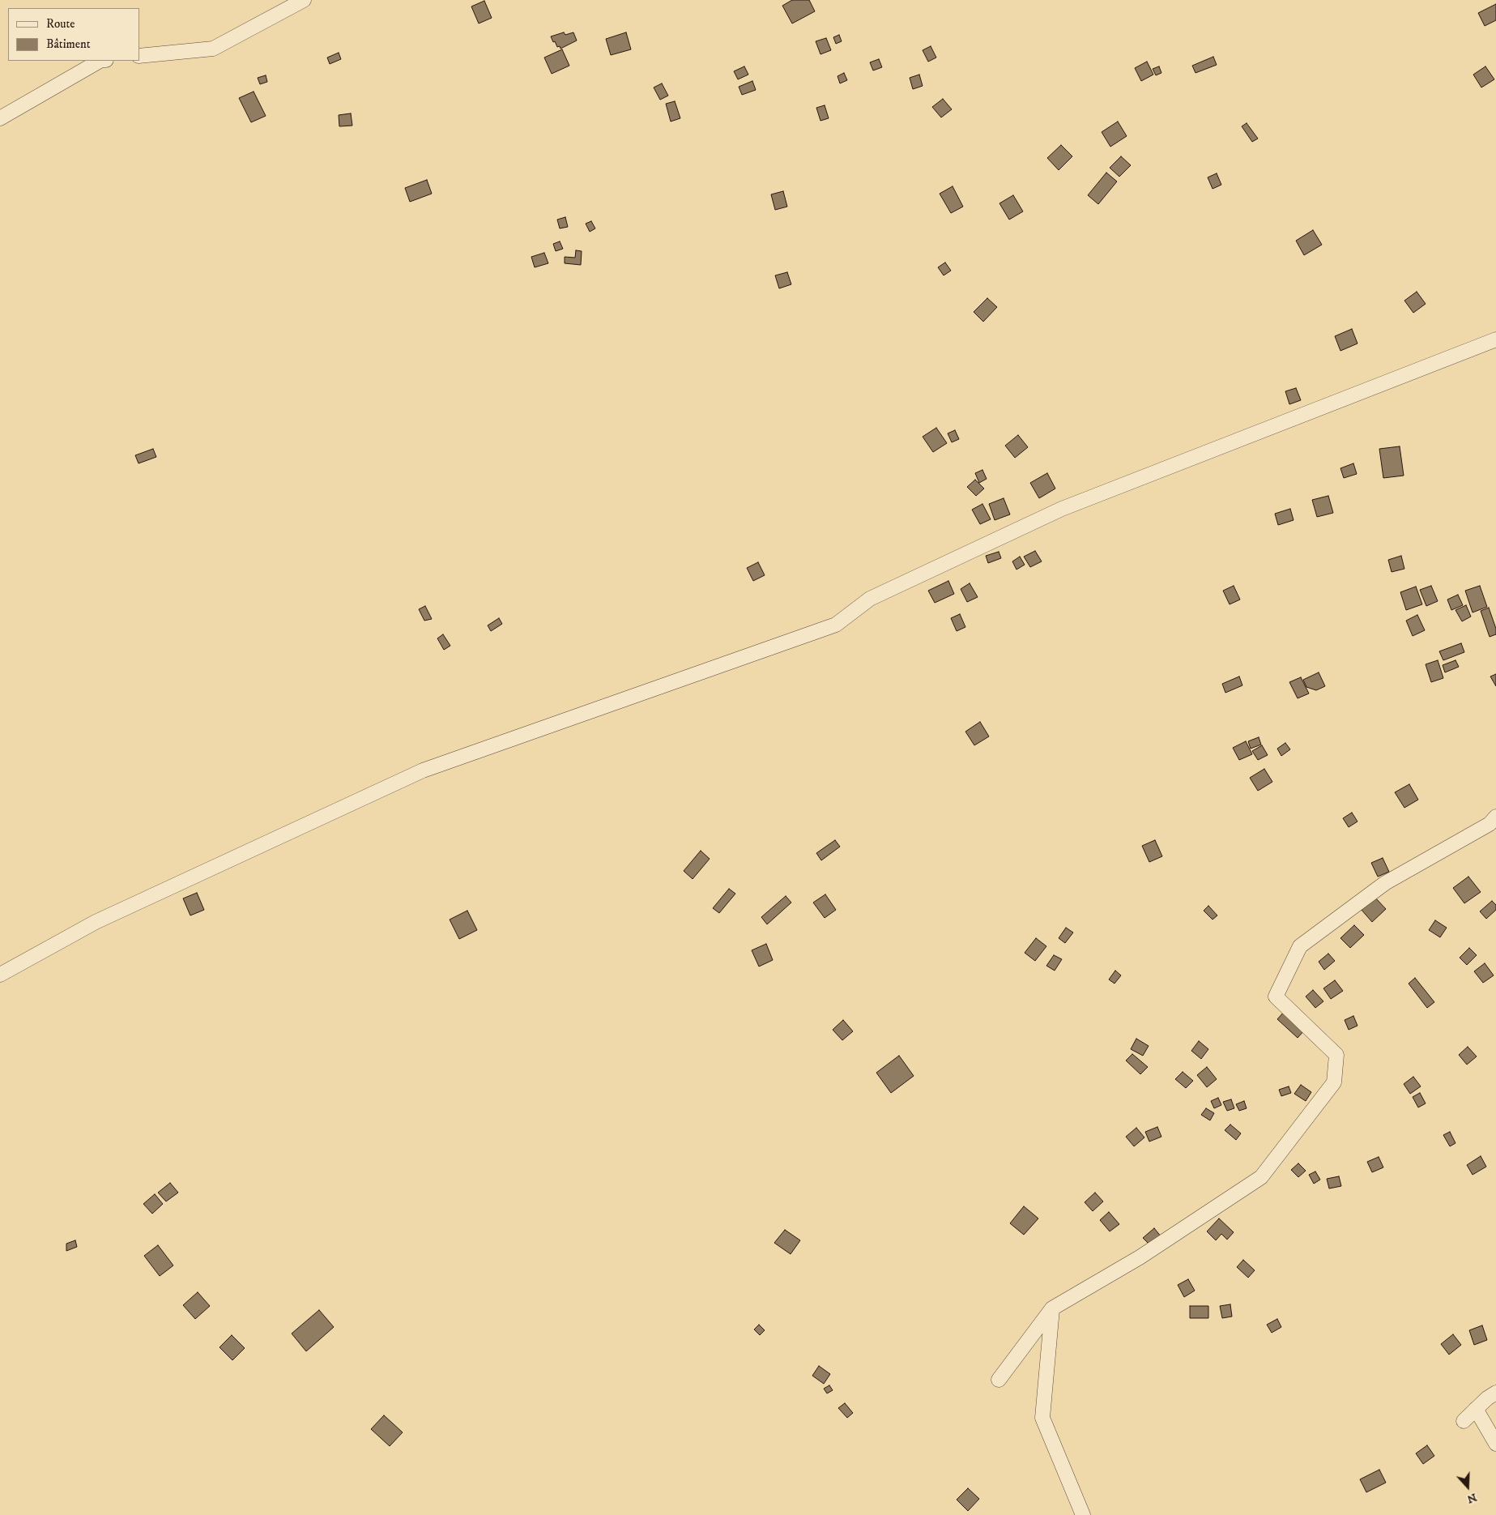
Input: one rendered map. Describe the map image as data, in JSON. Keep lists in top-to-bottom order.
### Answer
{
  "legend": ["Route", "Bâtiment"],
  "north": "bottom"
}
